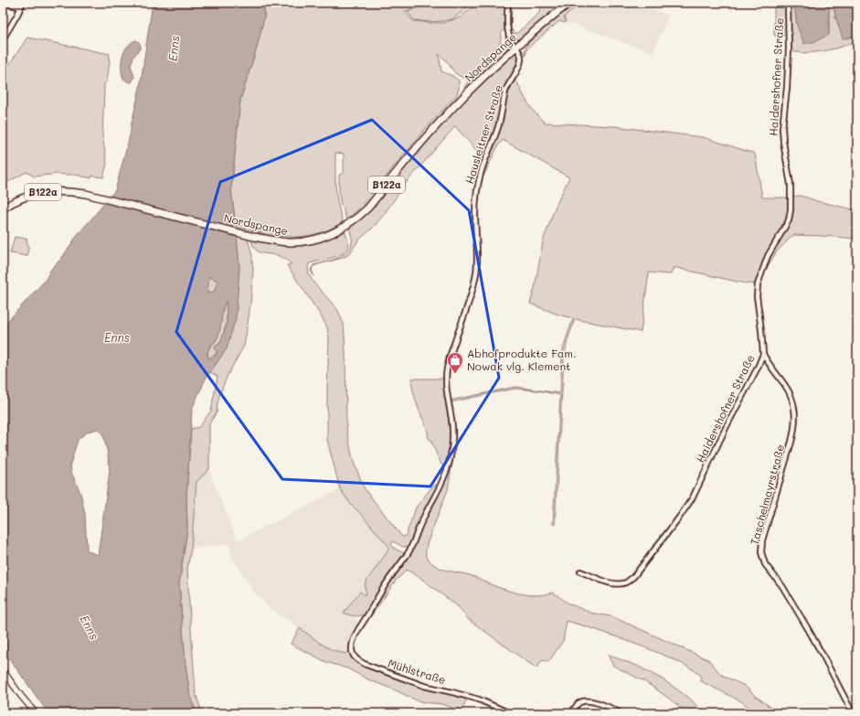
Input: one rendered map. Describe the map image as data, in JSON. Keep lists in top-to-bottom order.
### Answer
{
  "streets": {
    "main road": ["Nordspange", "B122a"],
    "street": [
      "Haidershofner Straße",
      "Hausleitner Straße",
      "Taschelmayrstraße",
      "Mühlstraße"
    ]
  },
  "crossings": [
    ["Nordspange", "Hausleitner Straße"],
    ["Haidershofner Straße", "Taschelmayrstraße"],
    ["Hausleitner Straße", "Mühlstraße"]
  ],
  "water": ["Enns"],
  "places": {
    "shop": ["Abhofprodukte Fam. Nowak vlg. Klement"]
  }
}
